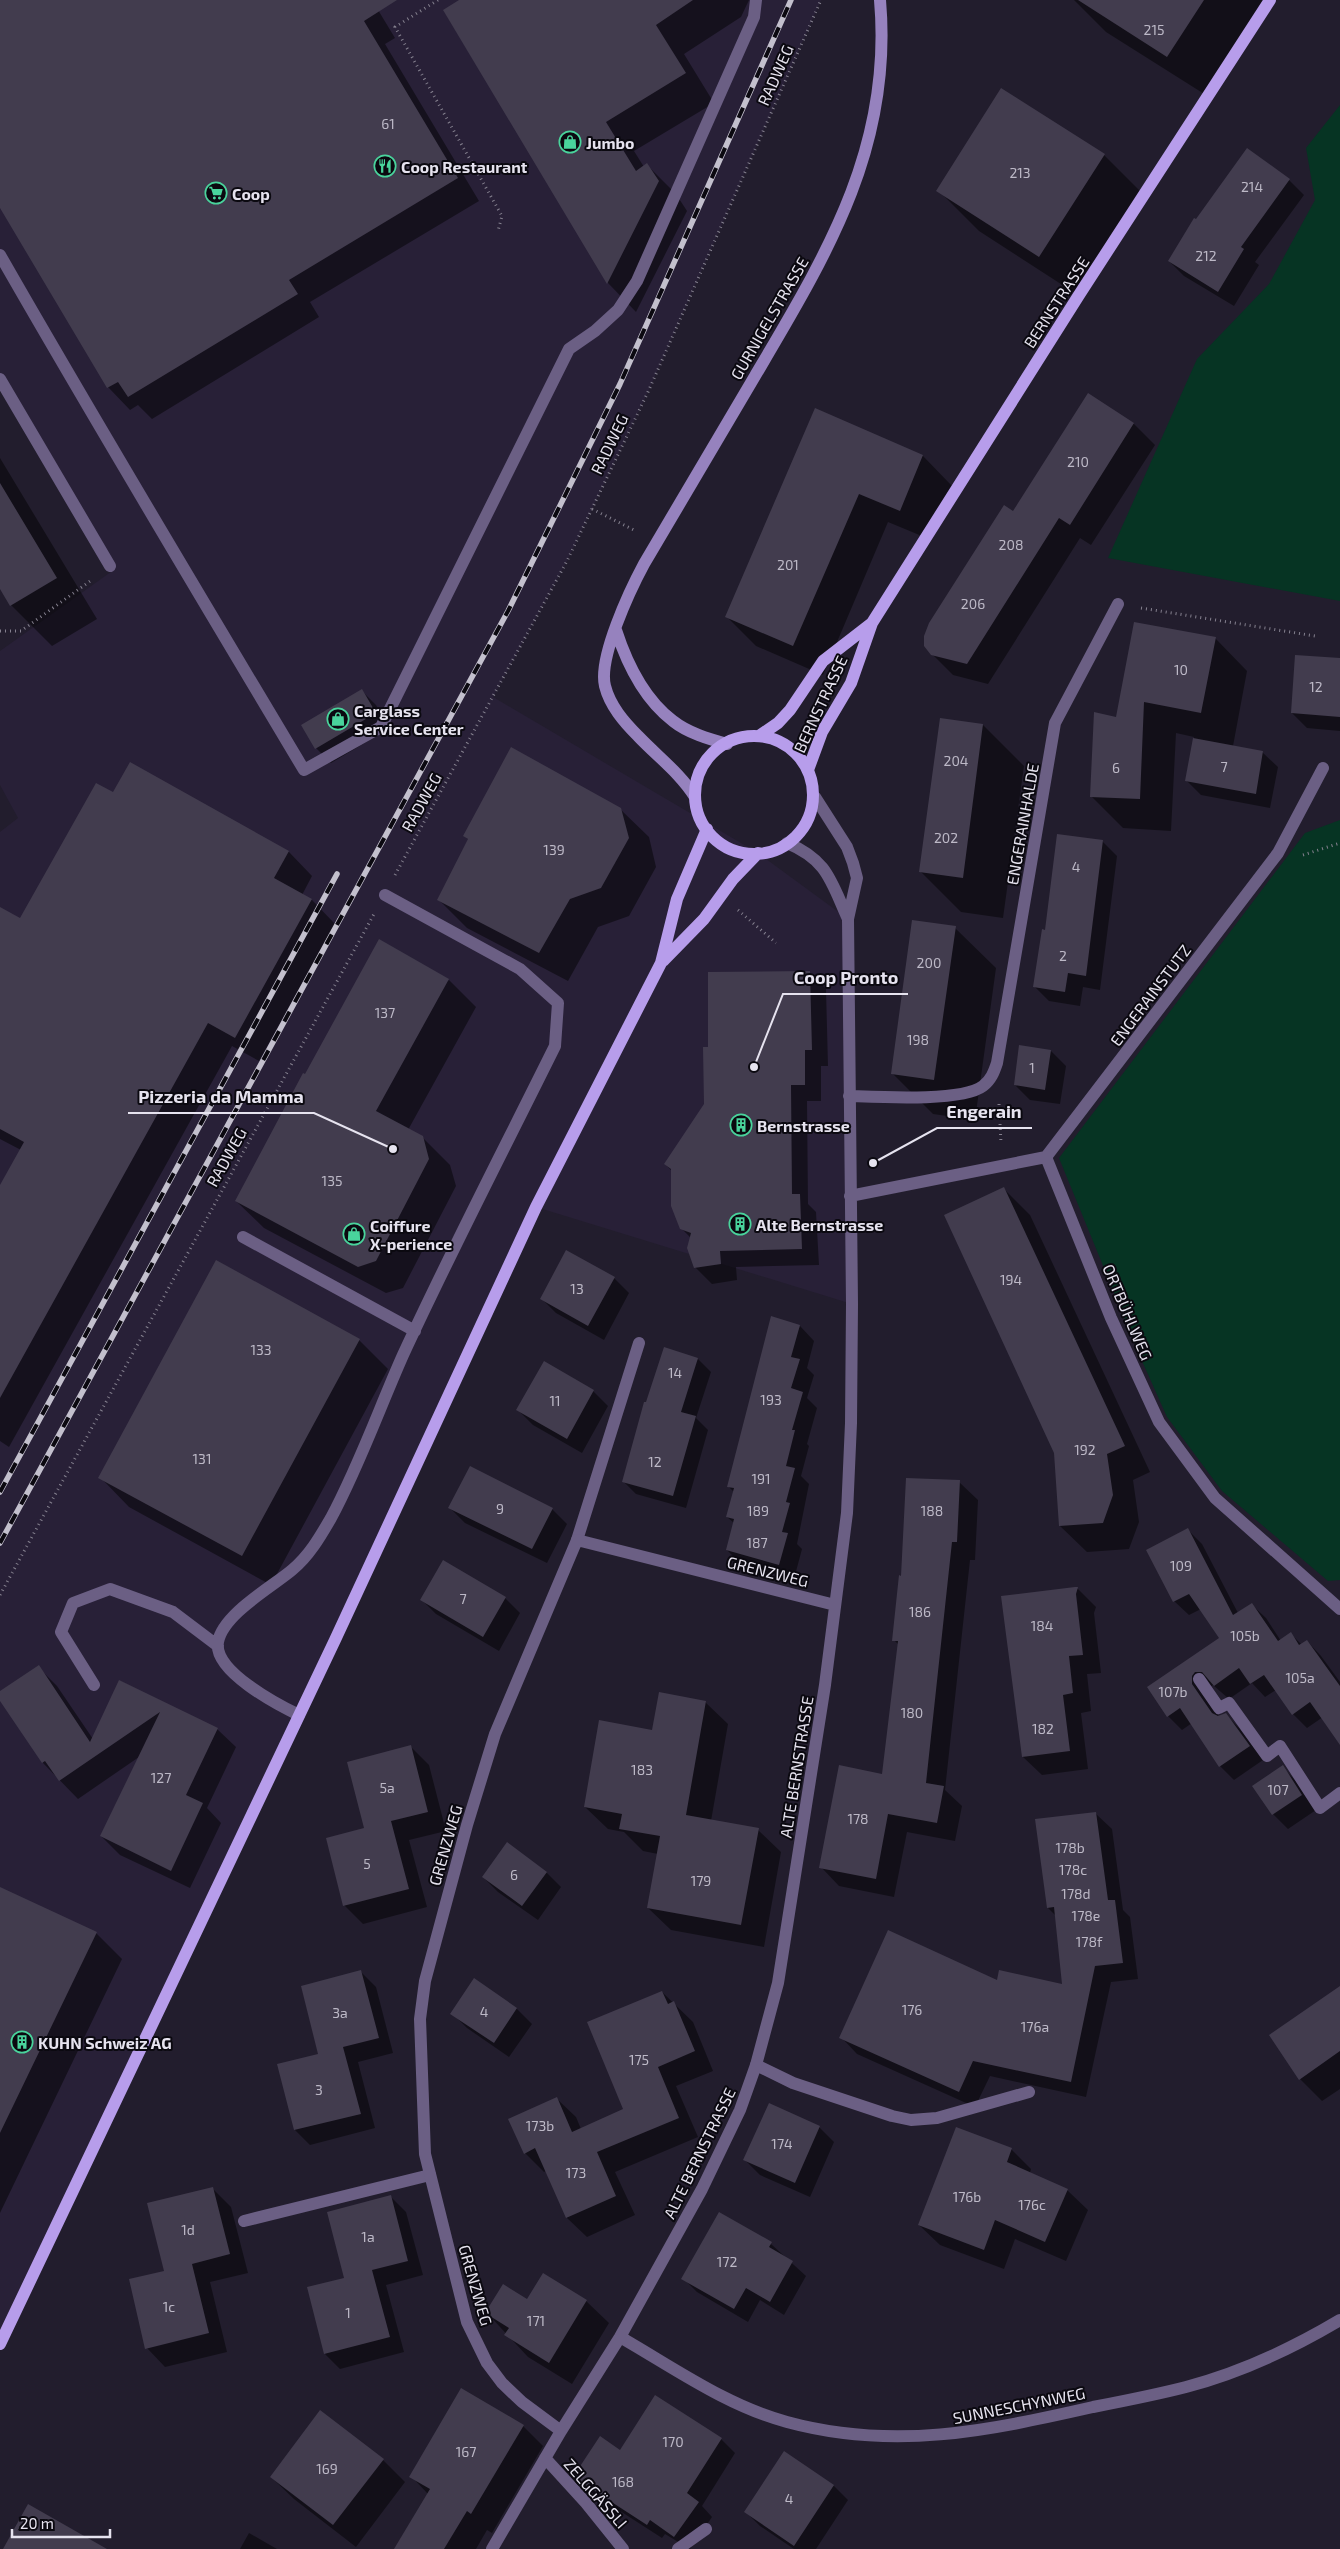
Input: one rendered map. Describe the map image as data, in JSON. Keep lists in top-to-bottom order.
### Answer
{
  "streets": {
    "main road": ["BERNSTRASSE", "GURNIGELSTRASSE"],
    "street": [
      "ENGERAINHALDE",
      "ENGERAINSTUTZ",
      "ORTBÜHLWEG",
      "GRENZWEG",
      "ALTE BERNSTRASSE",
      "SUNNESCHYNWEG",
      "ZELGGÄSSLI"
    ],
    "path": ["RADWEG"]
  },
  "crossings": [
    ["BERNSTRASSE", "GURNIGELSTRASSE"],
    ["BERNSTRASSE", "ALTE BERNSTRASSE"],
    ["GURNIGELSTRASSE", "ALTE BERNSTRASSE"],
    ["ENGERAINHALDE", "ALTE BERNSTRASSE"],
    ["ENGERAINSTUTZ", "ORTBÜHLWEG"],
    ["GRENZWEG", "ALTE BERNSTRASSE"],
    ["ALTE BERNSTRASSE", "SUNNESCHYNWEG"],
    ["ALTE BERNSTRASSE", "ZELGGÄSSLI"]
  ],
  "places": {
    "shop": ["Jumbo", "Carglass Service Center", "Coiffure X-perience"],
    "restaurant": ["Coop Restaurant"],
    "supermarket": ["Coop"],
    "other": ["Coop Pronto", "Pizzeria da Mamma", "Engerain"],
    "building": ["Bernstrasse", "Alte Bernstrasse", "KUHN Schweiz AG"]
  },
  "house_numbers": [
    "215",
    "61",
    "213",
    "214",
    "212",
    "210",
    "208",
    "201",
    "206",
    "10",
    "12",
    "204",
    "7",
    "6",
    "202",
    "139",
    "4",
    "2",
    "200",
    "137",
    "198",
    "1",
    "135",
    "194",
    "13",
    "133",
    "14",
    "193",
    "11",
    "192",
    "131",
    "12",
    "191",
    "9",
    "189",
    "188",
    "187",
    "109",
    "7",
    "186",
    "184",
    "105b",
    "105a",
    "107b",
    "180",
    "182",
    "183",
    "127",
    "5a",
    "107",
    "178",
    "178b",
    "5",
    "178c",
    "6",
    "179",
    "178d",
    "178e",
    "178f",
    "176",
    "4",
    "3a",
    "176a",
    "175",
    "3",
    "173b",
    "174",
    "173",
    "176b",
    "176c",
    "1d",
    "1a",
    "172",
    "1c",
    "1",
    "171",
    "170",
    "167",
    "169",
    "168",
    "4"
  ],
  "scale_bar": "20 m"
}
